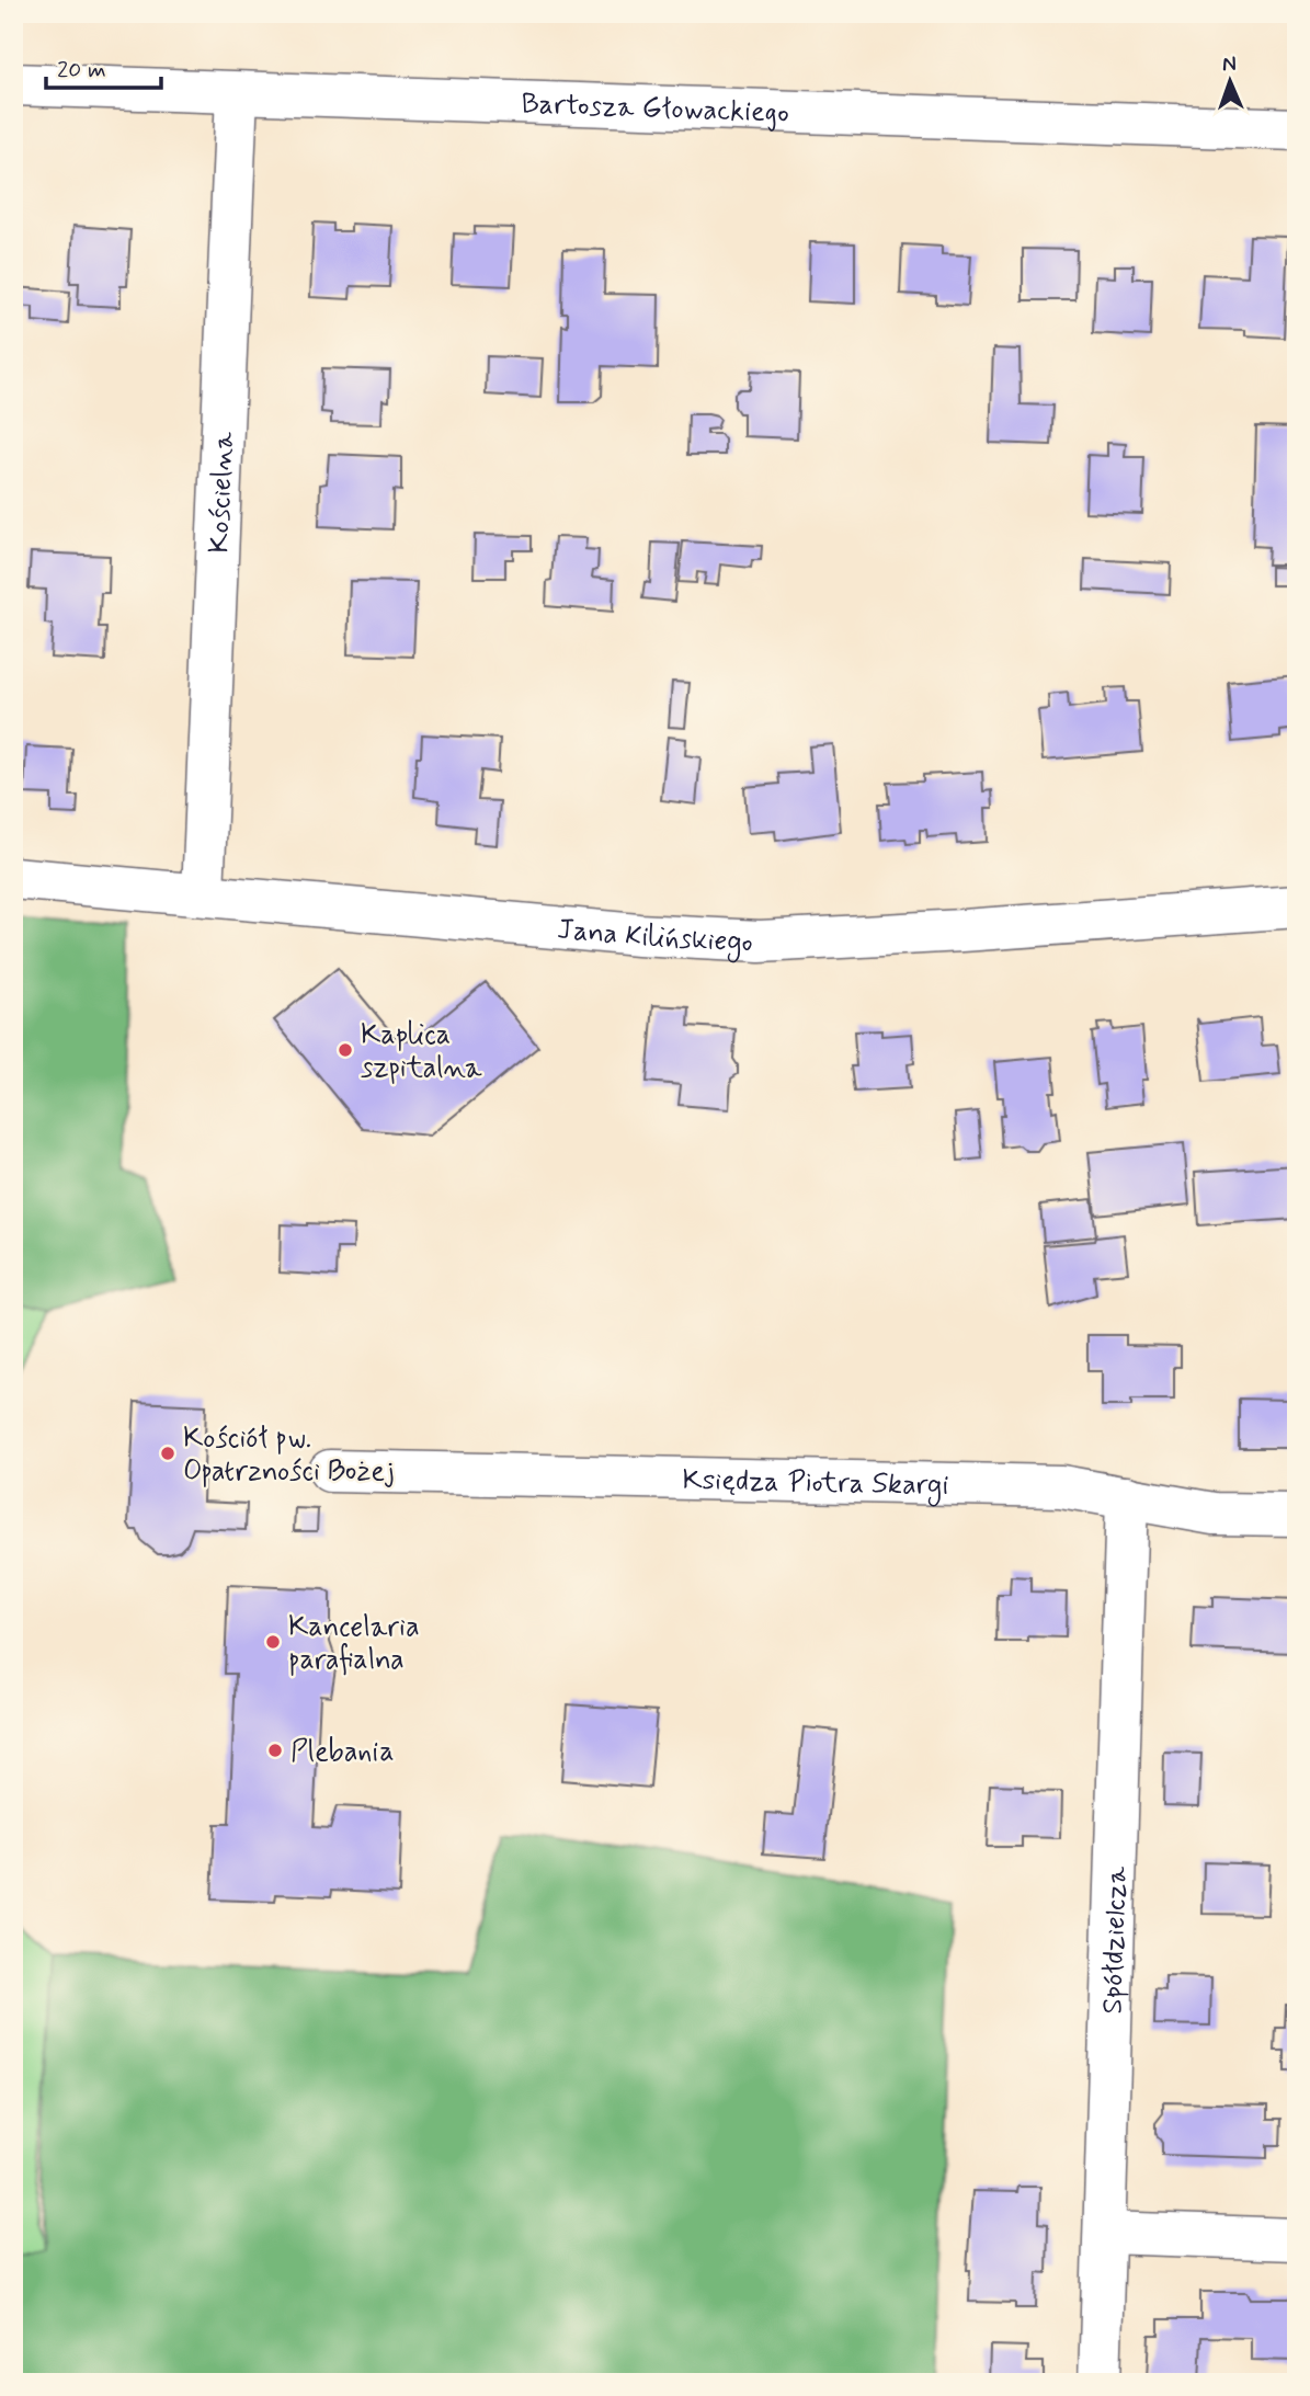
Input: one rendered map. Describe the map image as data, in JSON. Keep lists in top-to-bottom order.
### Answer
{
  "streets": {
    "street": [
      "Bartosza Głowackiego",
      "Kościelna",
      "Jana Kilińskiego",
      "Księdza Piotra Skargi",
      "Spółdzielcza"
    ]
  },
  "crossings": [
    ["Bartosza Głowackiego", "Kościelna"],
    ["Kościelna", "Jana Kilińskiego"],
    ["Księdza Piotra Skargi", "Spółdzielcza"]
  ],
  "places": [
    "Kaplica szpitalna",
    "Kościół pw. Opatrzności Bożej",
    "Kancelaria parafialna",
    "Plebania"
  ],
  "scale_bar": "20 m",
  "north": "top"
}
